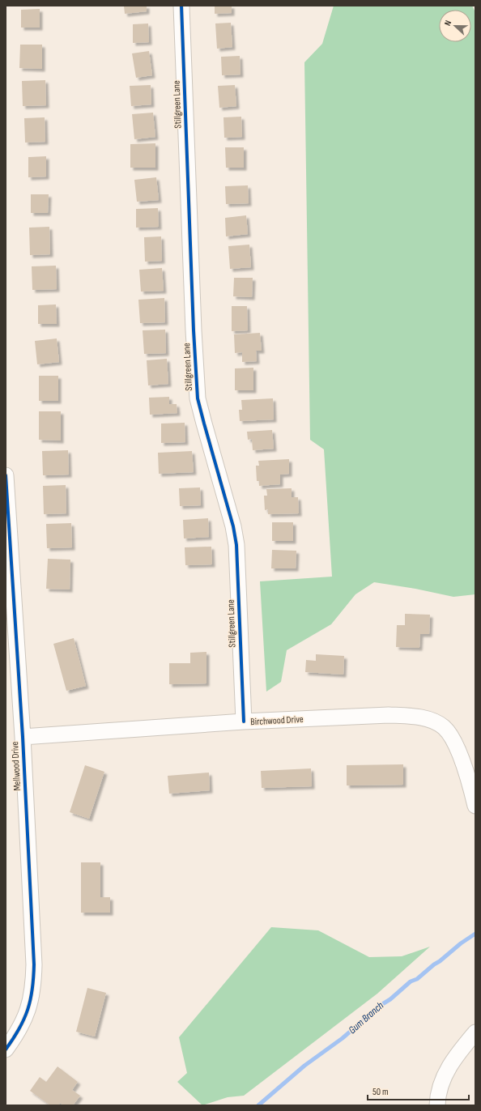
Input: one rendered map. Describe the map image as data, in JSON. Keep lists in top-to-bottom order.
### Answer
{
  "streets": {
    "street": ["Stillgreen Lane", "Birchwood Drive", "Mellwood Drive"]
  },
  "crossings": [
    ["Stillgreen Lane", "Birchwood Drive"],
    ["Birchwood Drive", "Mellwood Drive"]
  ],
  "water": ["Gum Branch"],
  "scale_bar": "50 m",
  "north": "left"
}
